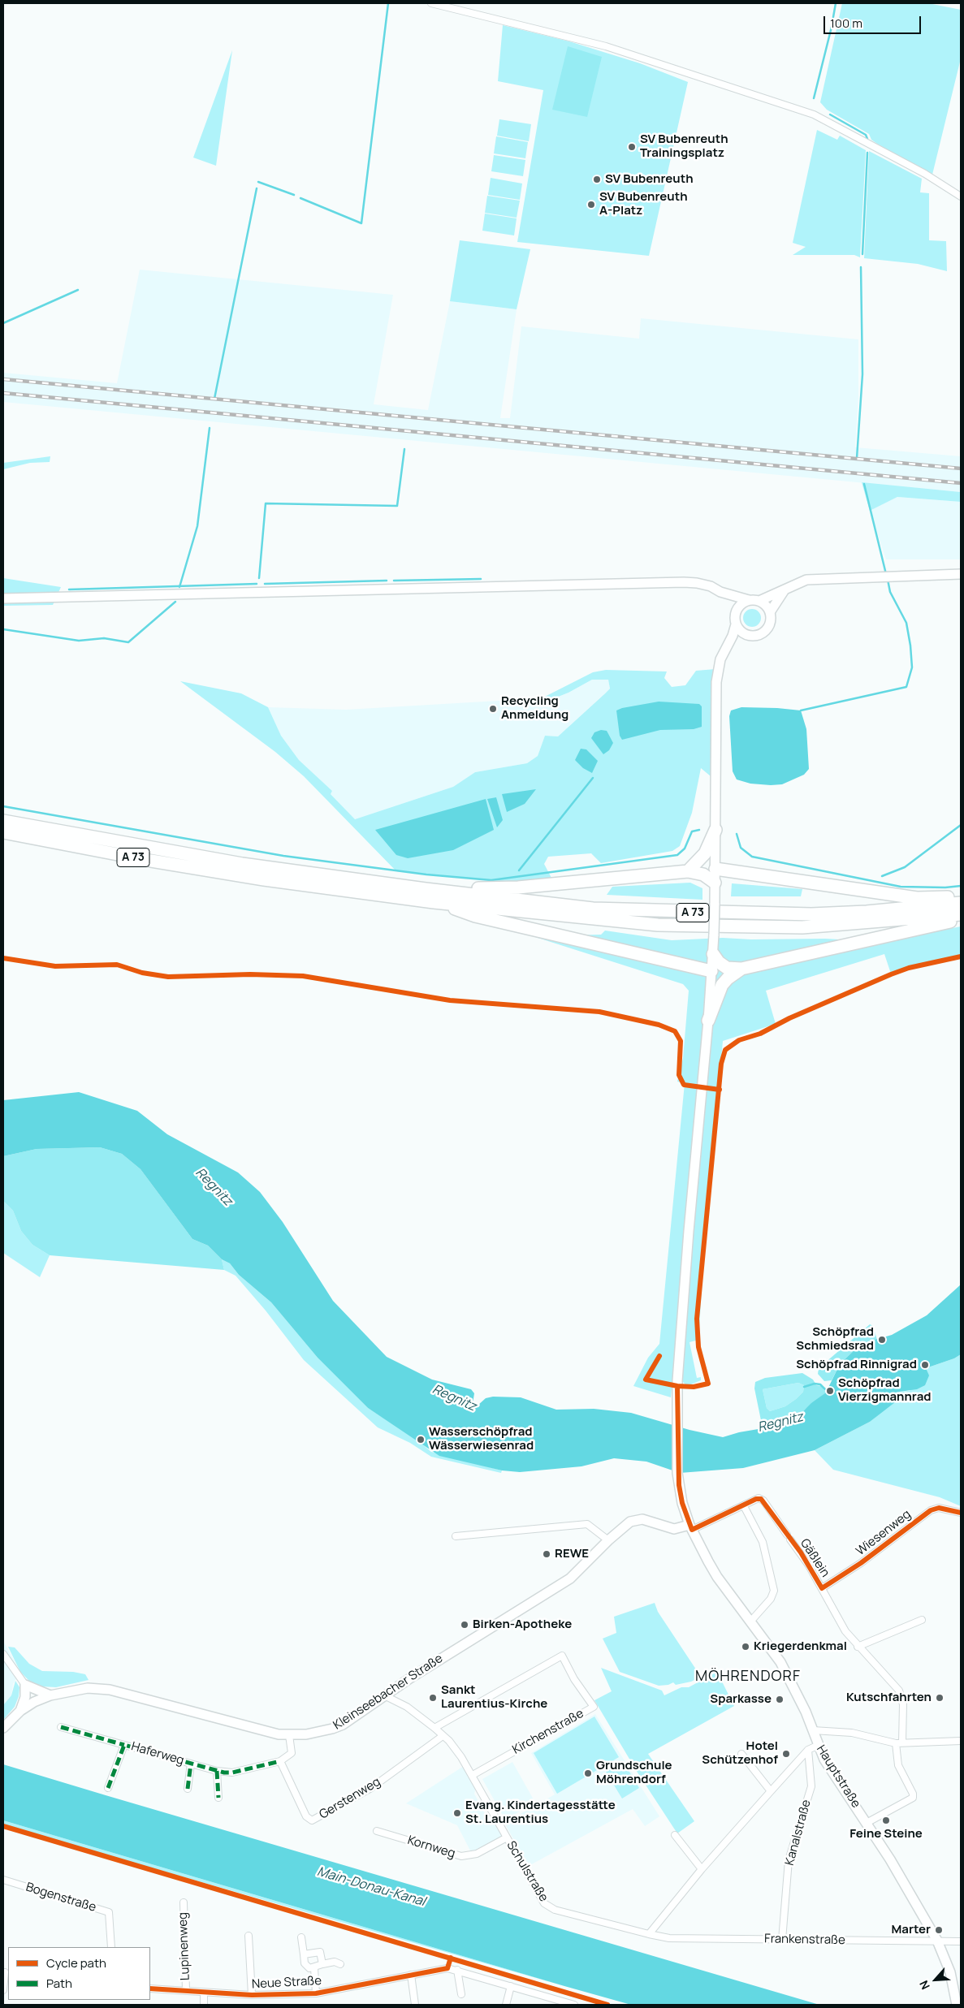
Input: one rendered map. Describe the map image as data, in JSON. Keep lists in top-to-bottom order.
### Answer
{
  "streets": {
    "highway": ["A 73"],
    "street": [
      "Wiesenweg",
      "Gäßlein",
      "Kleinseebacher Straße",
      "Kirchenstraße",
      "Haferweg",
      "Hauptstraße",
      "Gerstenweg",
      "Kanalstraße",
      "Kornweg",
      "Schulstraße",
      "Bogenstraße",
      "Frankenstraße",
      "Lupinenweg",
      "Neue Straße"
    ]
  },
  "crossings": [
    ["Wiesenweg", "Gäßlein"],
    ["Gäßlein", "Hauptstraße"],
    ["Kleinseebacher Straße", "Hauptstraße"],
    ["Kleinseebacher Straße", "Schulstraße"],
    ["Kirchenstraße", "Schulstraße"],
    ["Haferweg", "Gerstenweg"],
    ["Hauptstraße", "Frankenstraße"],
    ["Gerstenweg", "Schulstraße"],
    ["Kanalstraße", "Frankenstraße"],
    ["Kornweg", "Schulstraße"],
    ["Schulstraße", "Frankenstraße"],
    ["Lupinenweg", "Neue Straße"]
  ],
  "districts": ["MÖHRENDORF"],
  "water": ["Regnitz", "Main-Donau-Kanal"],
  "places": [
    "SV Bubenreuth Trainingsplatz",
    "SV Bubenreuth",
    "SV Bubenreuth A-Platz",
    "Recycling Anmeldung",
    "Schöpfrad Schmiedsrad",
    "Schöpfrad Rinnigrad",
    "Schöpfrad Vierzigmannrad",
    "Wasserschöpfrad Wässerwiesenrad",
    "REWE",
    "Birken-Apotheke",
    "Kriegerdenkmal",
    "Sankt Laurentius-Kirche",
    "Kutschfahrten",
    "Sparkasse",
    "Hotel Schützenhof",
    "Grundschule Möhrendorf",
    "Evang. Kindertagesstätte St. Laurentius",
    "Feine Steine",
    "Marter"
  ],
  "legend": ["Cycle path", "Path"],
  "scale_bar": "100 m",
  "north": "bottom left"
}
